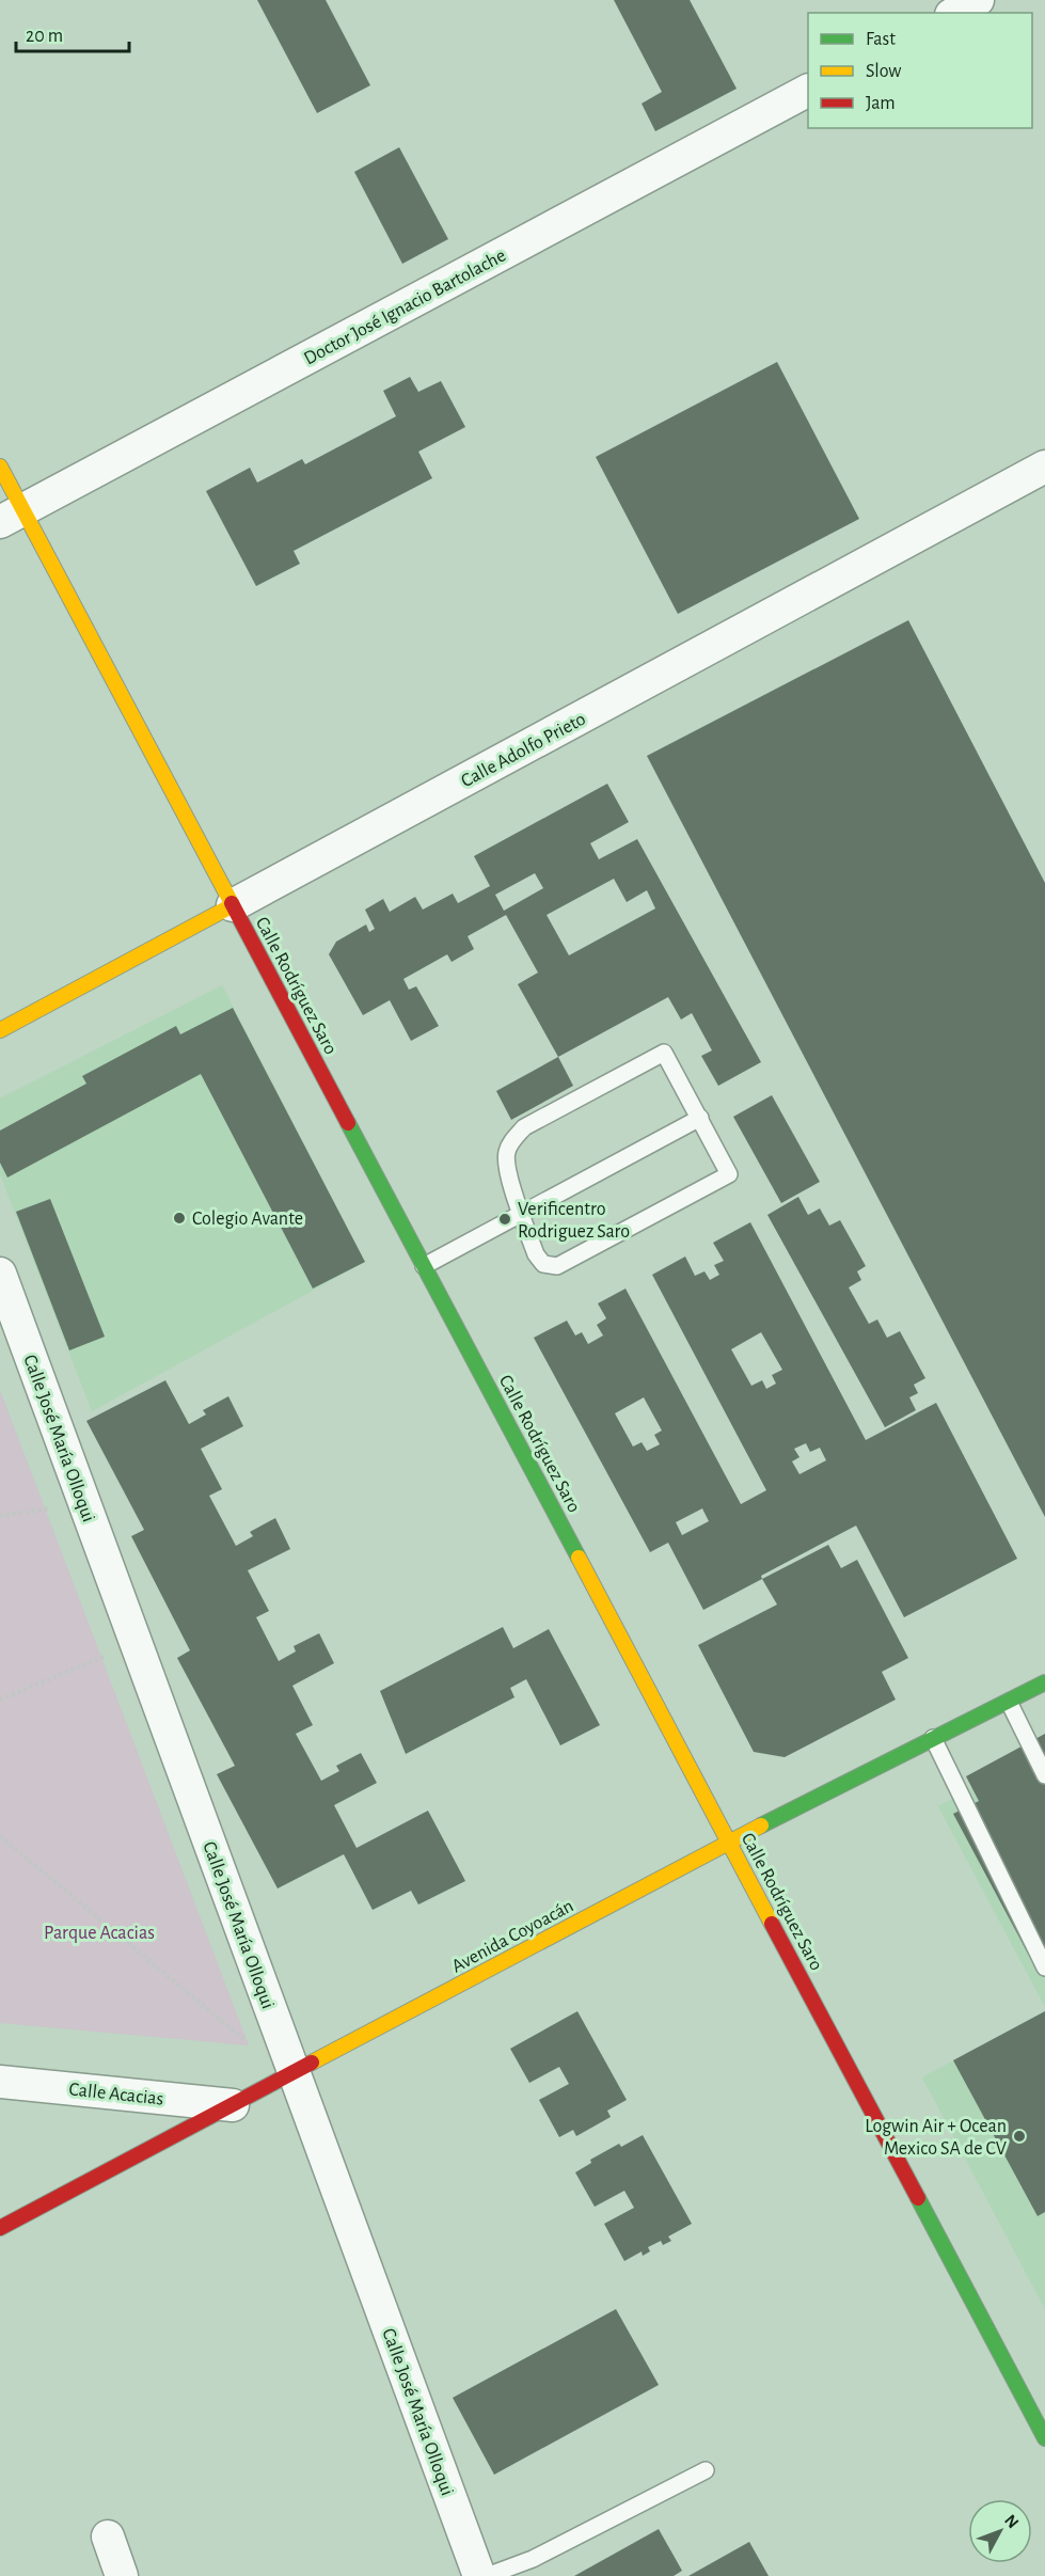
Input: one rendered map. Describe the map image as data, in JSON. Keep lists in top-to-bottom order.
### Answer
{
  "streets": {
    "street": [
      "Doctor José Ignacio Bartolache",
      "Calle Adolfo Prieto",
      "Calle Rodríguez Saro",
      "Calle José María Olloqui",
      "Avenida Coyoacán",
      "Calle Acacias"
    ]
  },
  "crossings": [
    ["Doctor José Ignacio Bartolache", "Calle Rodríguez Saro"],
    ["Calle Adolfo Prieto", "Calle Rodríguez Saro"],
    ["Calle Rodríguez Saro", "Avenida Coyoacán"],
    ["Calle José María Olloqui", "Avenida Coyoacán"],
    ["Avenida Coyoacán", "Calle Acacias"]
  ],
  "parks": ["Parque Acacias"],
  "places": ["Colegio Avante", "Verificentro Rodriguez Saro", "Logwin Air + Ocean Mexico SA de CV"],
  "legend": ["Fast", "Slow", "Jam"],
  "scale_bar": "20 m",
  "north": "top right"
}
